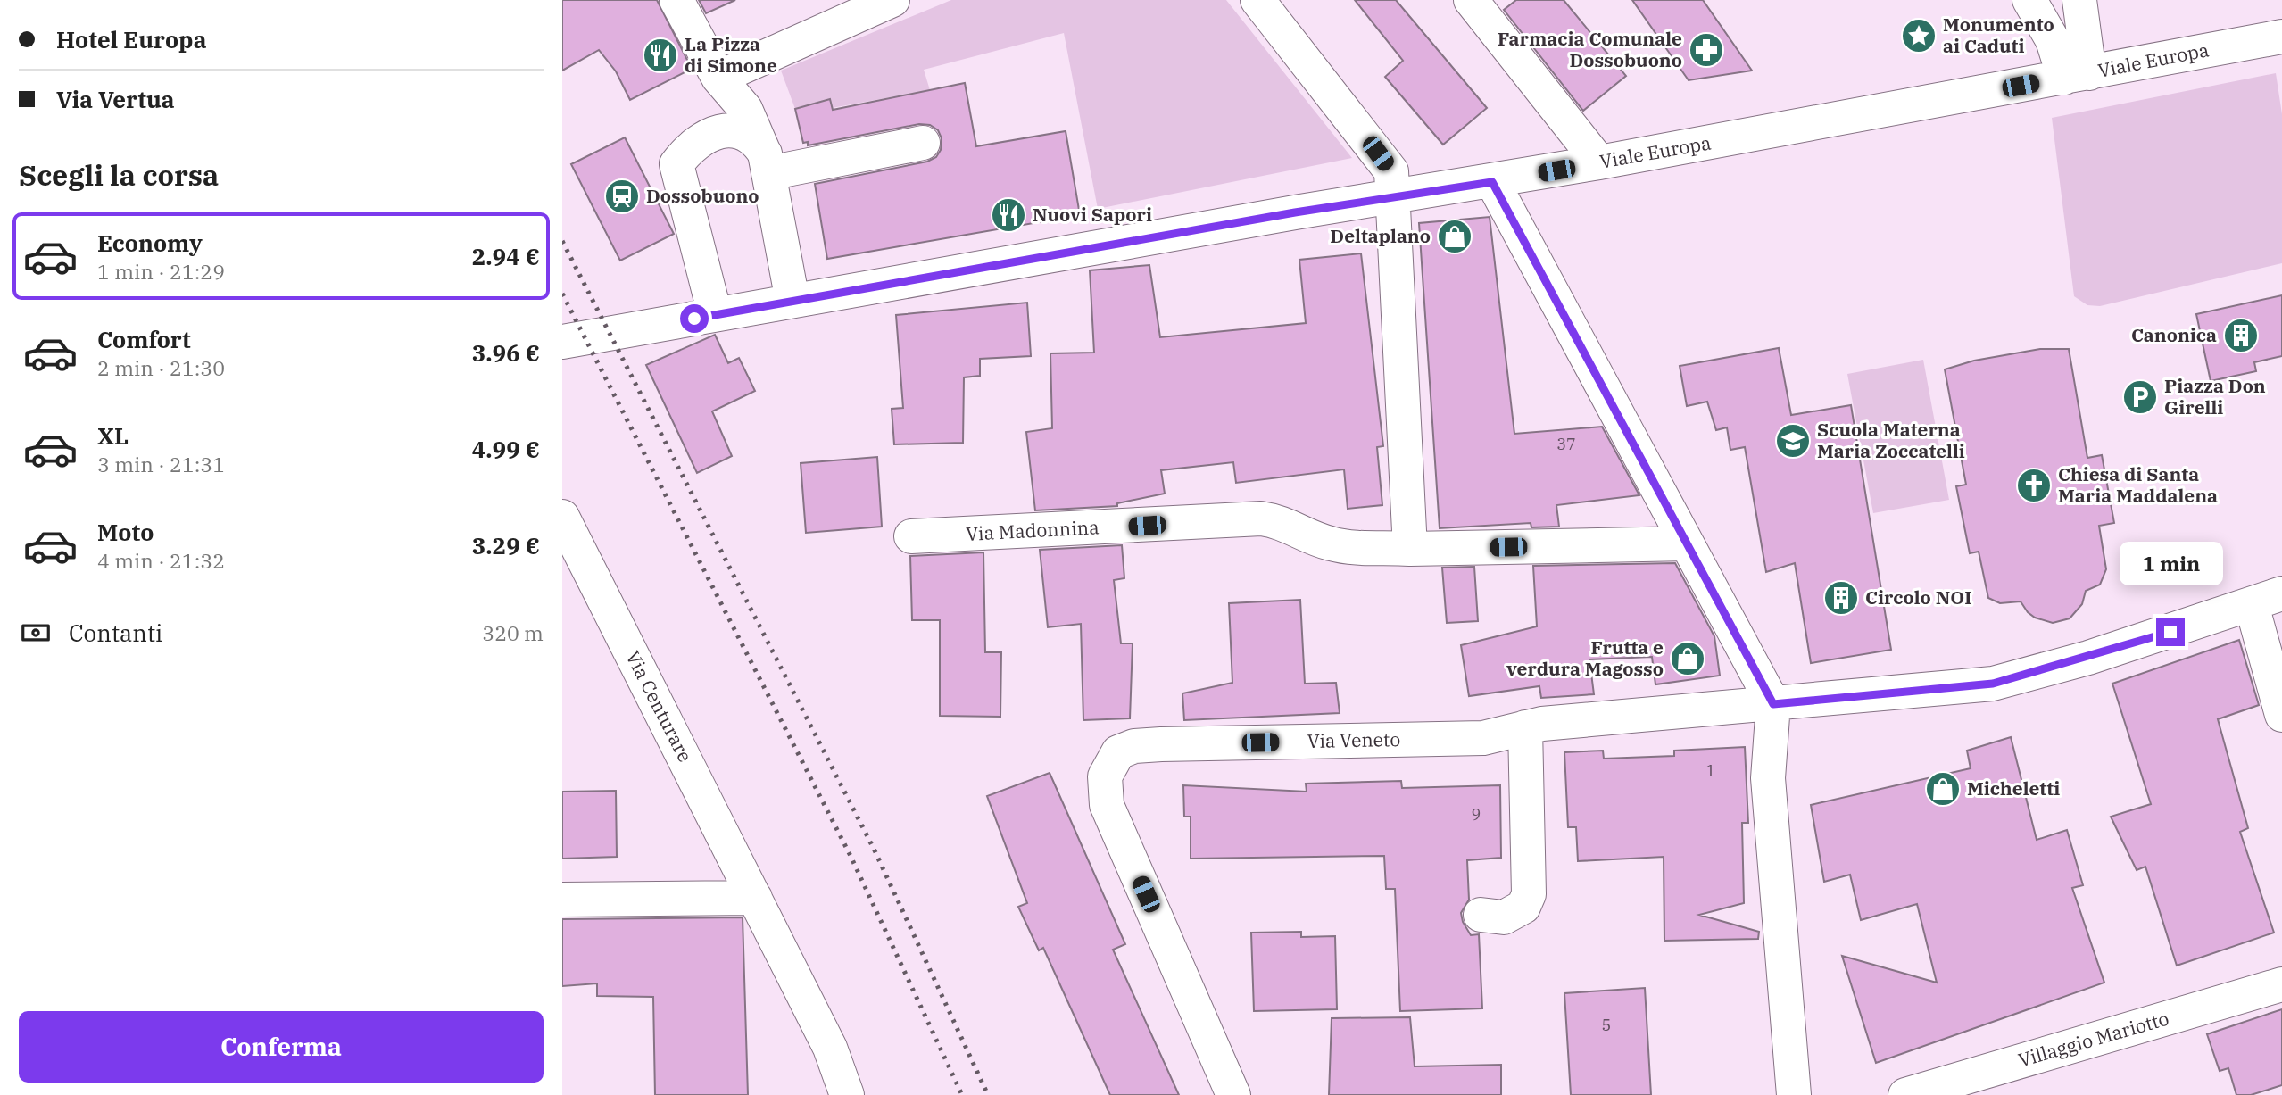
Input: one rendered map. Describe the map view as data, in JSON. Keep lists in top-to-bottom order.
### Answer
{
  "streets": {
    "street": [
      "Viale Europa",
      "Via Madonnina",
      "Via Centurare",
      "Via Veneto",
      "Villaggio Mariotto"
    ]
  },
  "places": {
    "place": ["Monumento ai Caduti"],
    "pharmacy": ["Farmacia Comunale Dossobuono"],
    "restaurant": ["La Pizza di Simone", "Nuovi Sapori"],
    "station": ["Dossobuono"],
    "shop": ["Deltaplano", "Frutta e verdura Magosso", "Micheletti"],
    "building": ["Canonica", "Circolo NOI"],
    "parking": ["Piazza Don Girelli"],
    "school or university": ["Scuola Materna Maria Zoccatelli"],
    "church": ["Chiesa di Santa Maria Maddalena"]
  },
  "house_numbers": [
    "37",
    "1",
    "9",
    "5"
  ],
  "page": {
    "banner": ["Hotel Europa", "Via Vertua"],
    "heading": "Scegli la corsa",
    "list": [
      {
        "name": "Economy",
        "note": "1 min · 21:29",
        "value": "2.94 €"
      },
      {
        "name": "Comfort",
        "note": "2 min · 21:30",
        "value": "3.96 €"
      },
      {
        "name": "XL",
        "note": "3 min · 21:31",
        "value": "4.99 €"
      },
      {
        "name": "Moto",
        "note": "4 min · 21:32",
        "value": "3.29 €"
      }
    ],
    "bubble": "1 min",
    "pay": ["Contanti", "320 m"],
    "buttons": "Conferma"
  }
}
